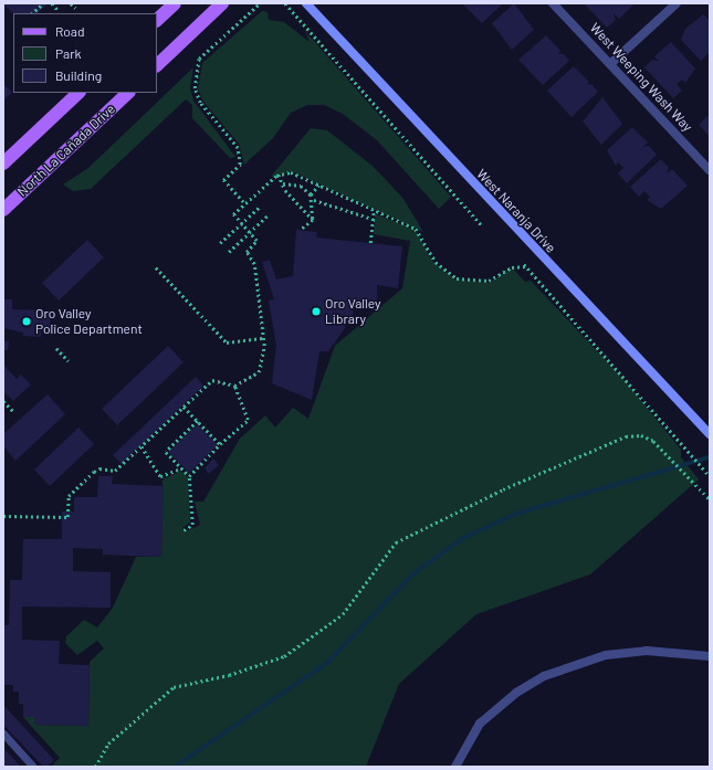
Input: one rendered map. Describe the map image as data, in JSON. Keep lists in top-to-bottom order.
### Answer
{
  "streets": {
    "main road": ["North La Cañada Drive"],
    "street": ["West Weeping Wash Way", "West Naranja Drive"]
  },
  "places": ["Oro Valley Library", "Oro Valley Police Department"],
  "legend": ["Road", "Park", "Building"]
}
